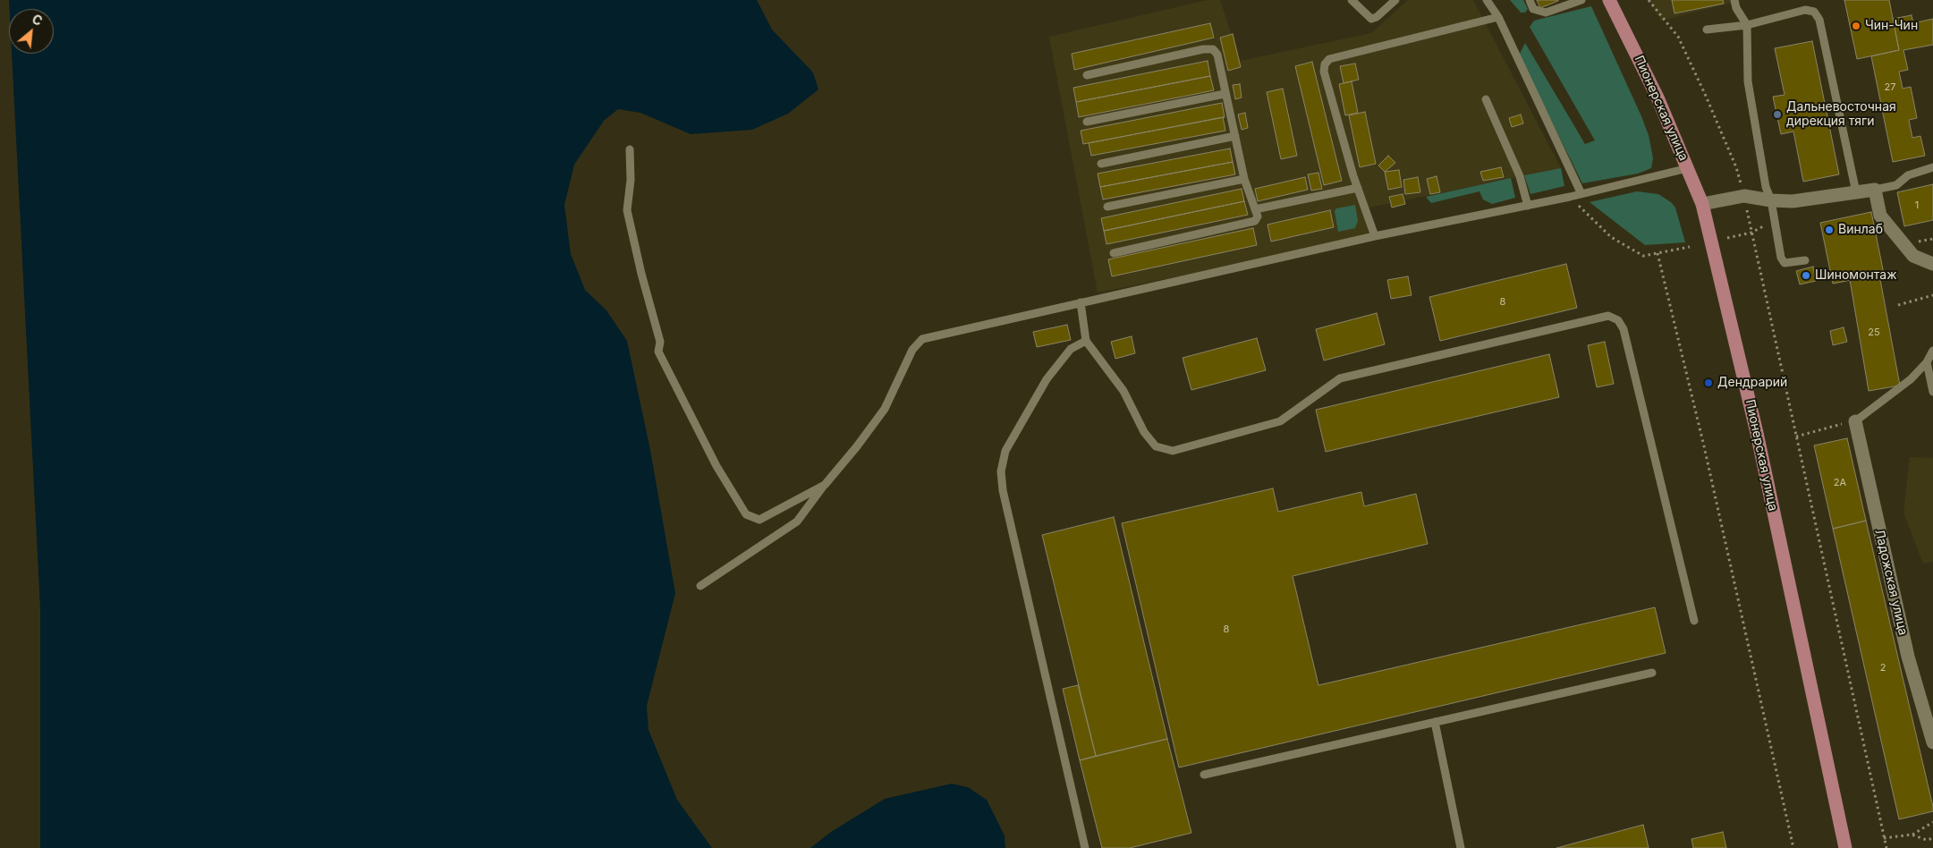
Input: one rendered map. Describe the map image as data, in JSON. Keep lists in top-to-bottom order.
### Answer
{
  "streets": {
    "main road": ["Пионерская улица"],
    "street": ["Ладожская улица"]
  },
  "places": [
    "Чин-Чин",
    "Дальневосточная дирекция тяги",
    "Винлаб",
    "Шиномонтаж",
    "Дендрарий"
  ],
  "house_numbers": [
    "27",
    "1",
    "8",
    "25",
    "2А",
    "8",
    "2"
  ],
  "north": "top right"
}
